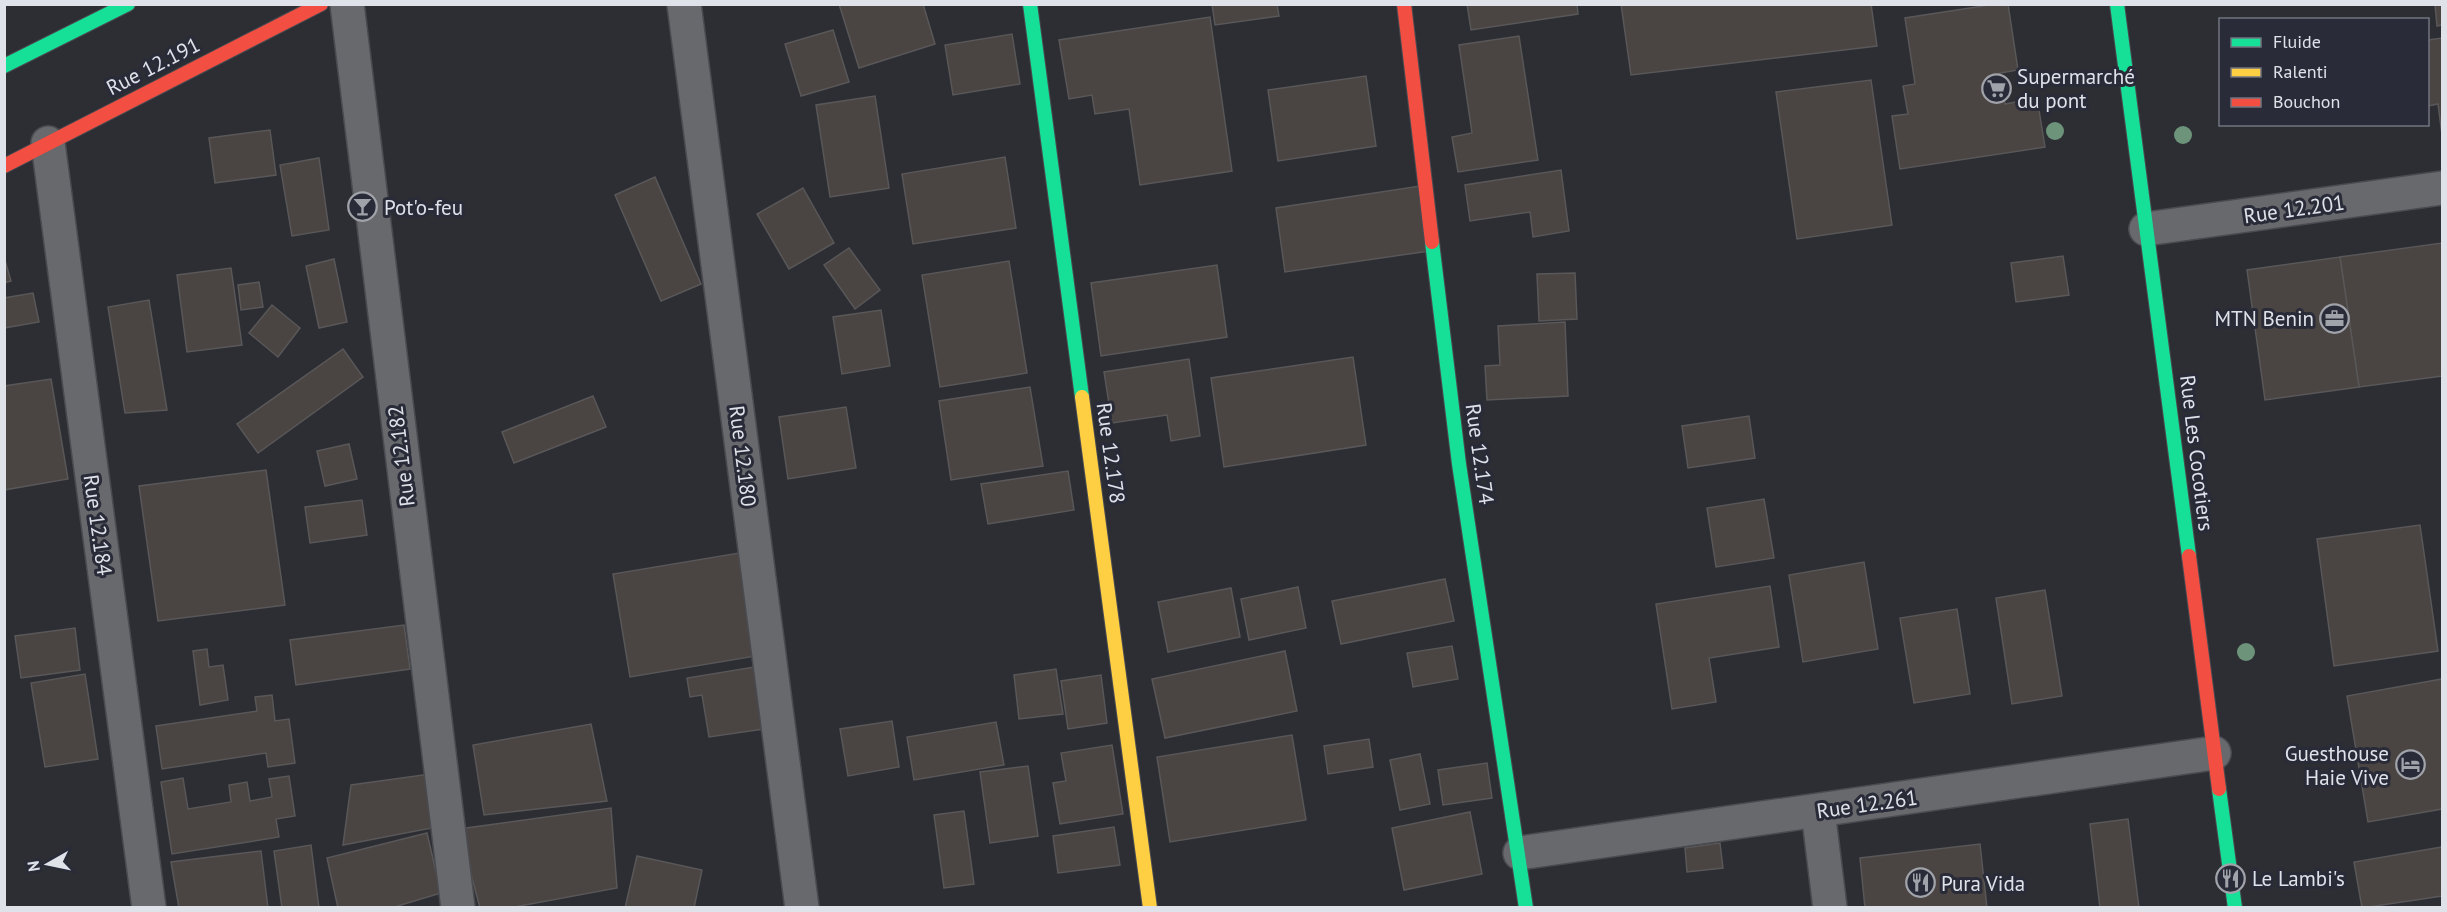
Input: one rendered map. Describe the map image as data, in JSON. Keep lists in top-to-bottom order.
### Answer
{
  "streets": {
    "street": [
      "Rue 12.191",
      "Rue 12.201",
      "Rue 12.178",
      "Rue Les Cocotiers",
      "Rue 12.174",
      "Rue 12.182",
      "Rue 12.180",
      "Rue 12.184",
      "Rue 12.261"
    ]
  },
  "crossings": [
    ["Rue 12.191", "Rue 12.184"],
    ["Rue 12.201", "Rue Les Cocotiers"],
    ["Rue Les Cocotiers", "Rue 12.261"],
    ["Rue 12.174", "Rue 12.261"]
  ],
  "places": {
    "supermarket": ["Supermarché du pont"],
    "bar": ["Pot'o-feu"],
    "office": ["MTN Benin"],
    "hotel": ["Guesthouse Haie Vive"],
    "restaurant": ["Le Lambi's", "Pura Vida"]
  },
  "legend": ["Fluide", "Ralenti", "Bouchon"],
  "north": "left"
}
